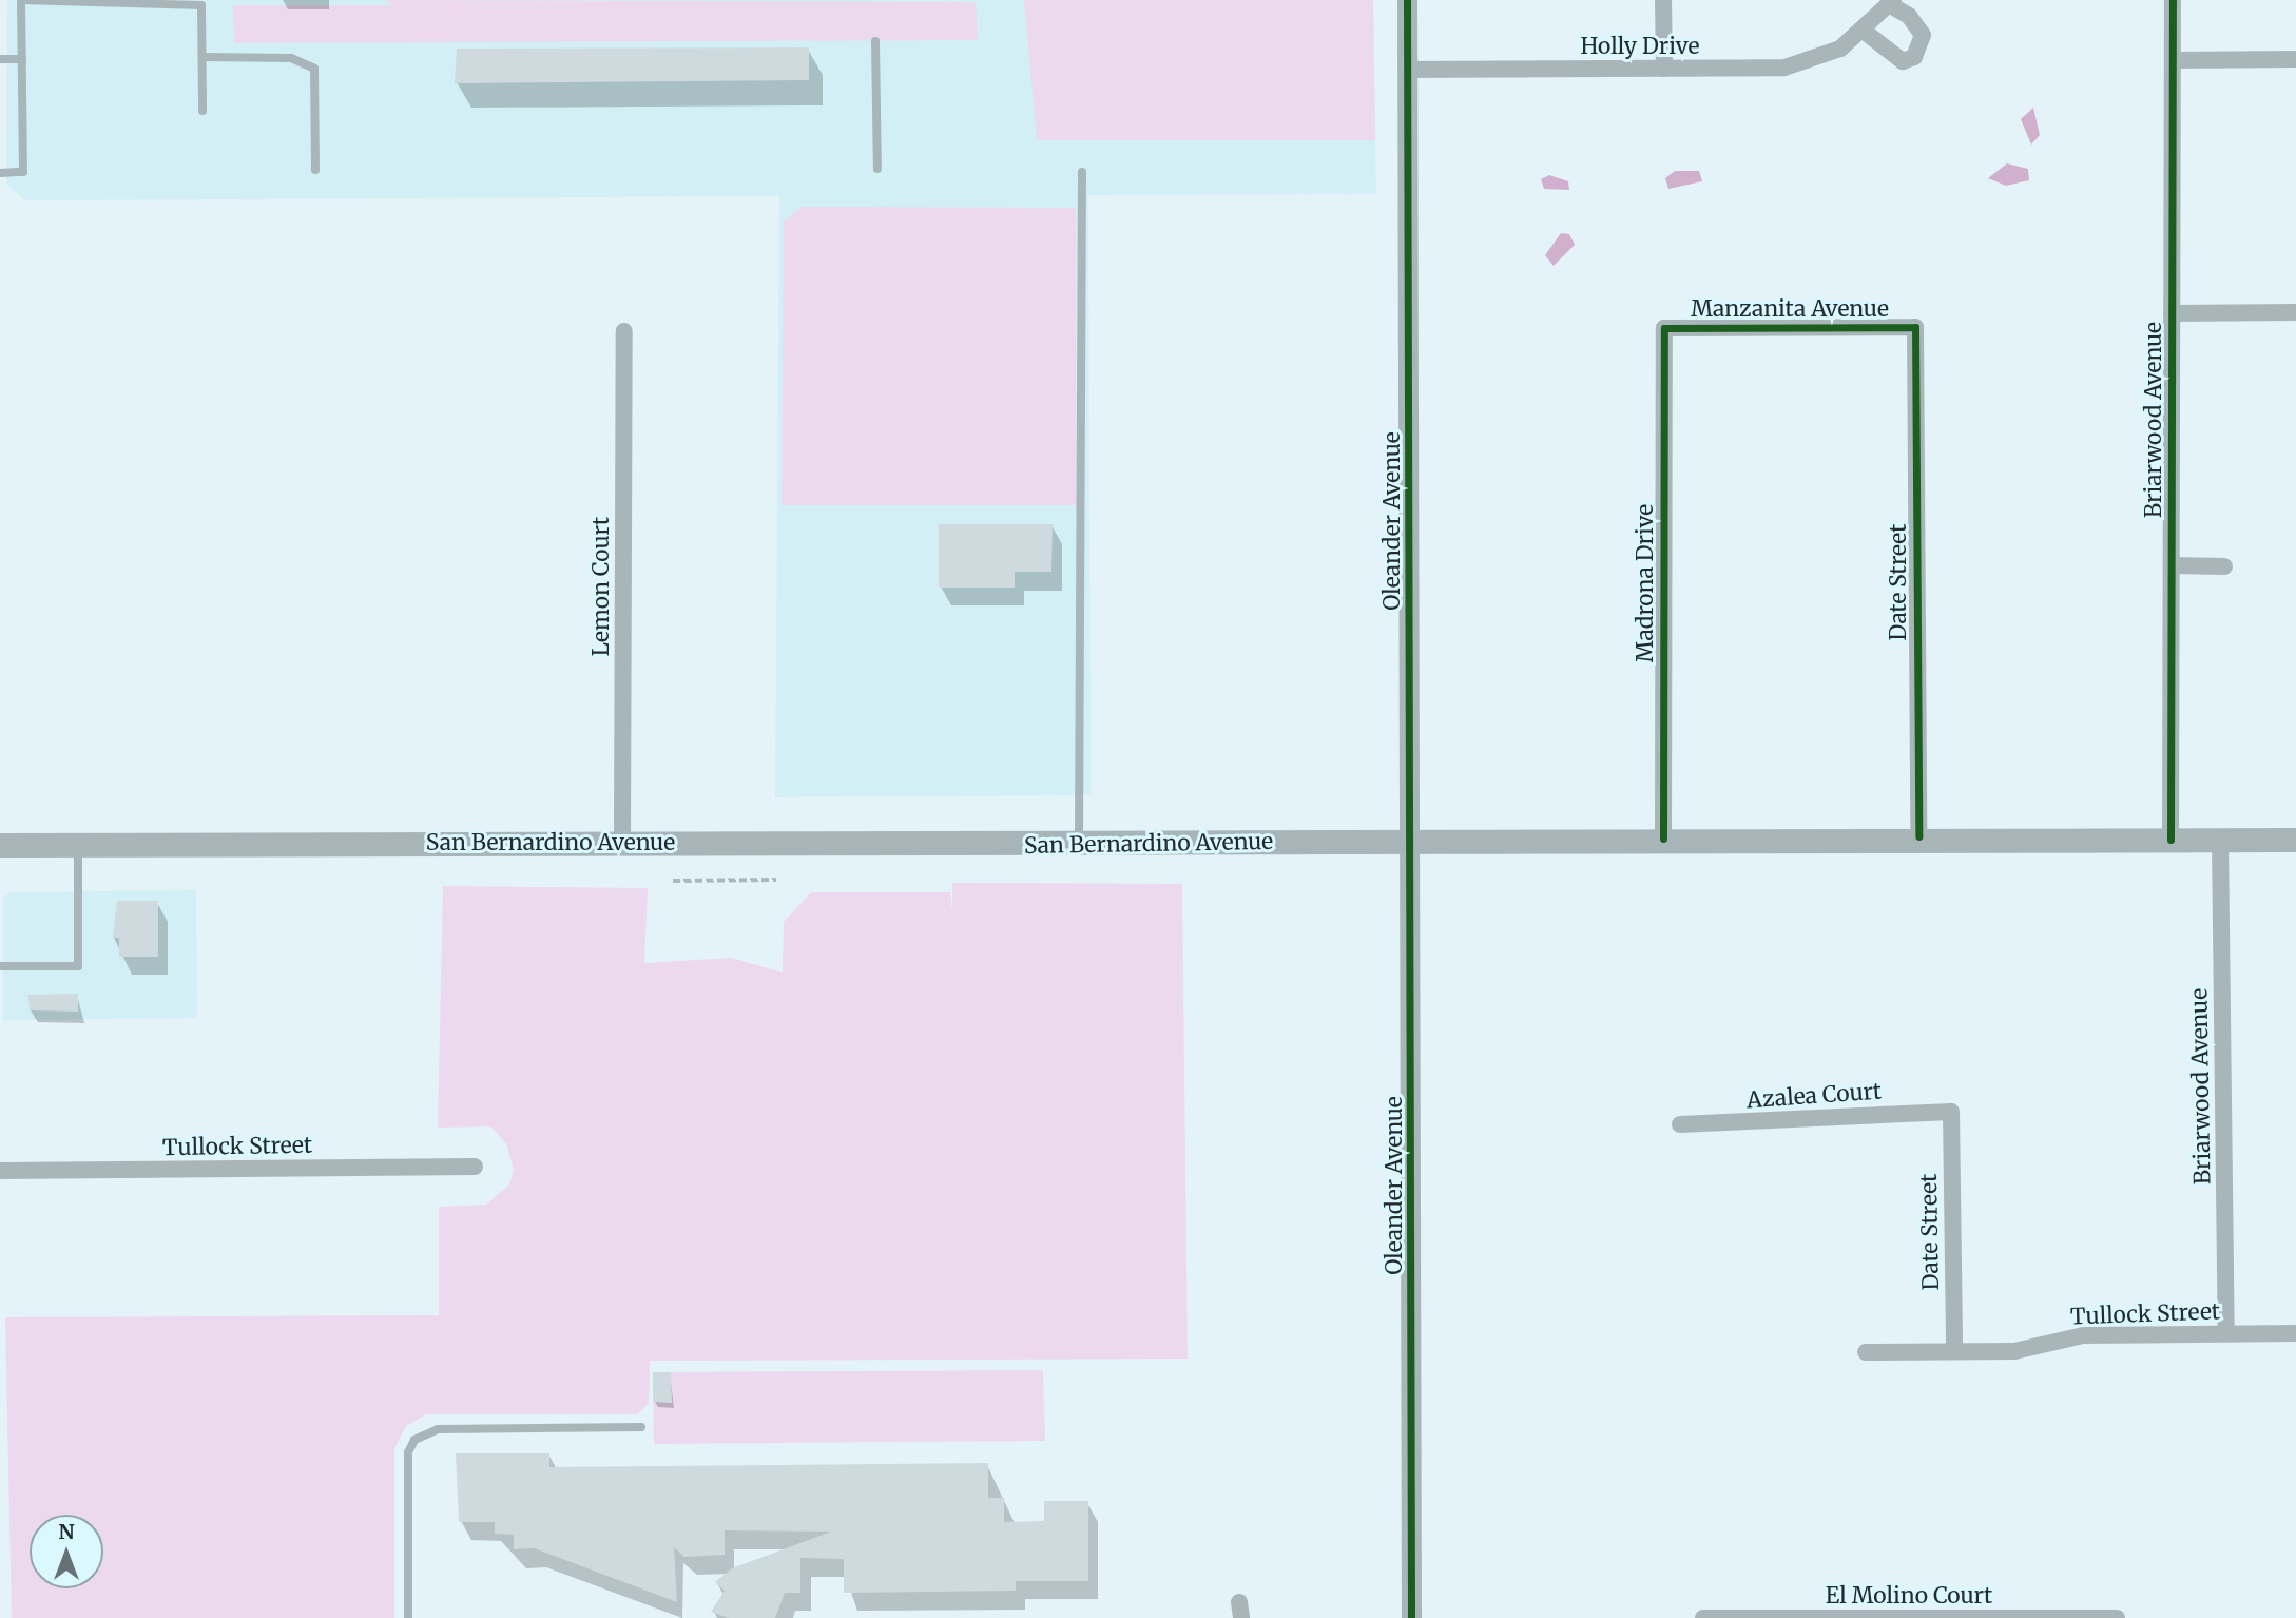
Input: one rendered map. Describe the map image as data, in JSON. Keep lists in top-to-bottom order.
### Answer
{
  "streets": {
    "main road": ["San Bernardino Avenue"],
    "street": [
      "Holly Drive",
      "Manzanita Avenue",
      "Briarwood Avenue",
      "Oleander Avenue",
      "Date Street",
      "Madrona Drive",
      "Lemon Court",
      "Azalea Court",
      "Tullock Street",
      "El Molino Court"
    ]
  },
  "crossings": [
    ["Holly Drive", "Oleander Avenue"],
    ["Manzanita Avenue", "Date Street"],
    ["Manzanita Avenue", "Madrona Drive"],
    ["Briarwood Avenue", "San Bernardino Avenue"],
    ["Briarwood Avenue", "Tullock Street"],
    ["Oleander Avenue", "San Bernardino Avenue"],
    ["Date Street", "San Bernardino Avenue"],
    ["Date Street", "Azalea Court"],
    ["Date Street", "Tullock Street"],
    ["Madrona Drive", "San Bernardino Avenue"],
    ["Lemon Court", "San Bernardino Avenue"]
  ],
  "north": "top"
}
